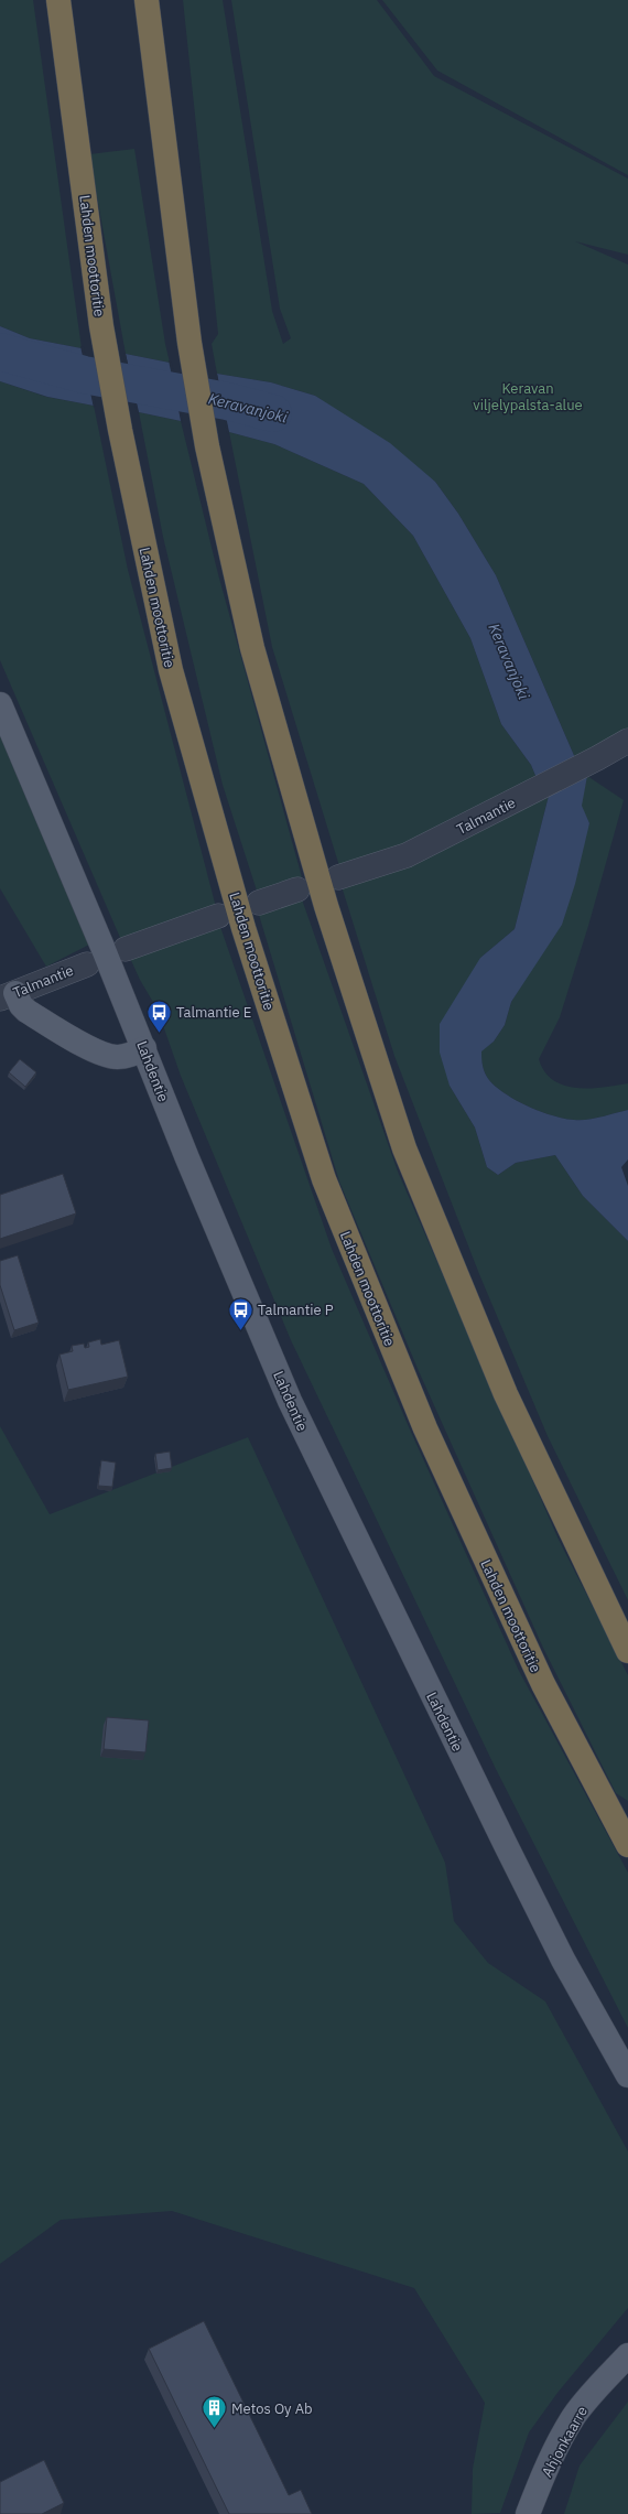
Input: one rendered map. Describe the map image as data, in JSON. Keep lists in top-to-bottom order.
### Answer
{
  "streets": {
    "highway": ["Lahden moottoritie"],
    "main road": ["Lahdentie", "Ahjonkaarre"],
    "street": ["Talmantie"]
  },
  "water": ["Keravanjoki"],
  "parks": ["Keravan viljelypalsta-alue"],
  "places": {
    "bus stop": ["Talmantie E", "Talmantie P"],
    "building": ["Metos Oy Ab"]
  }
}
